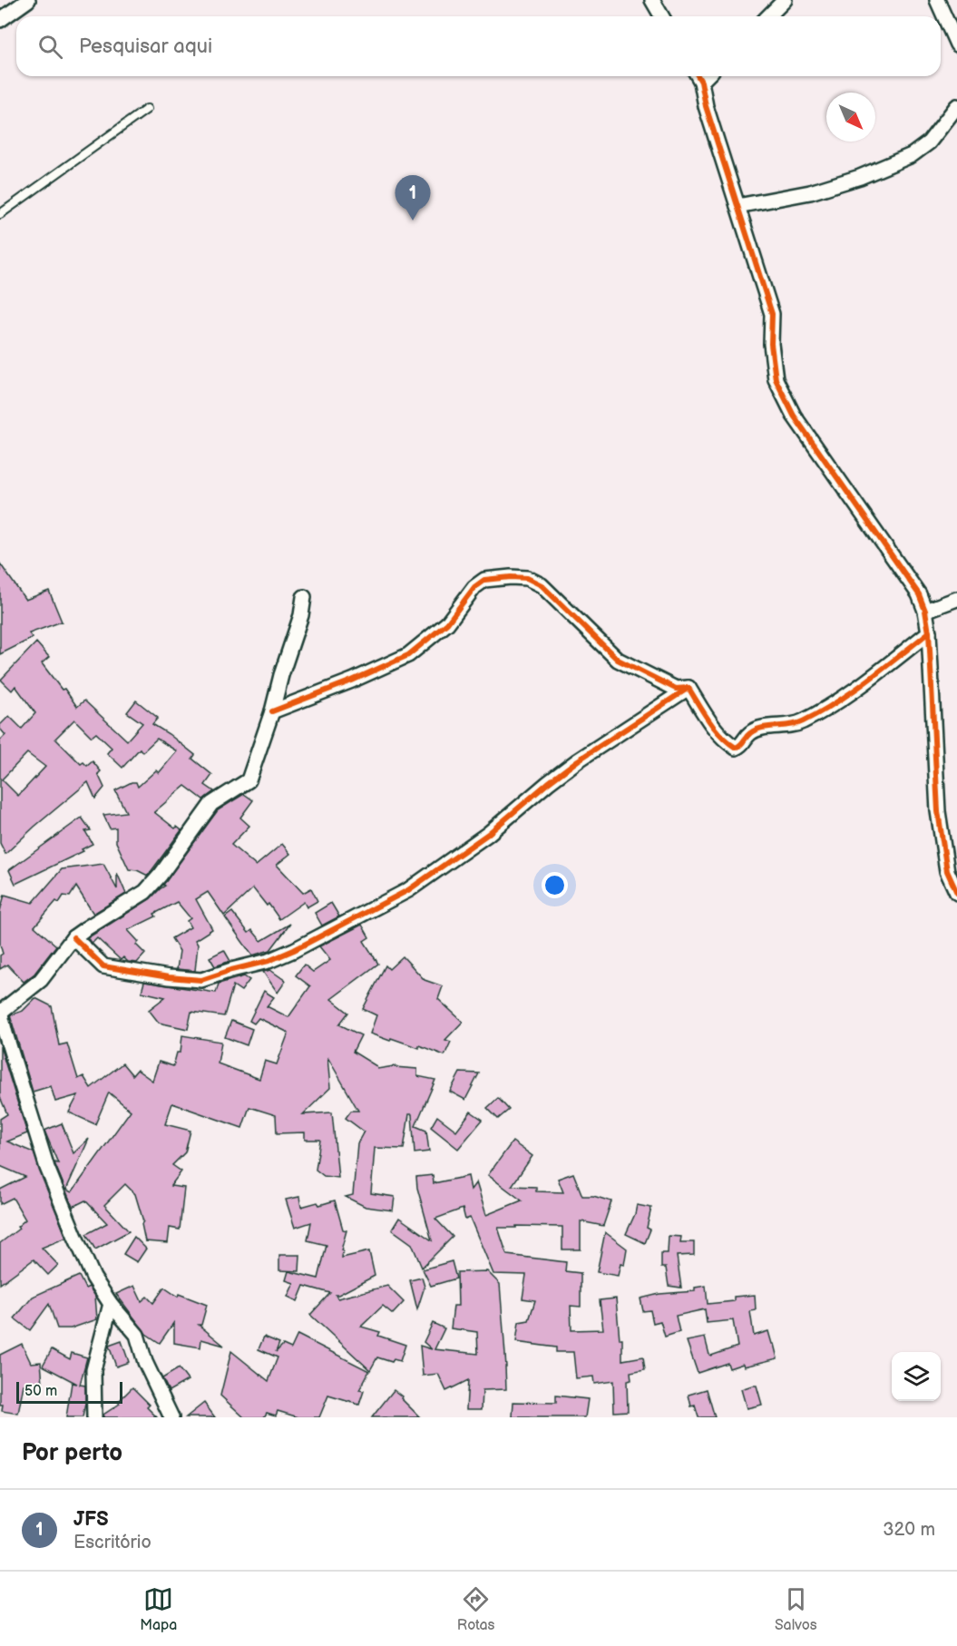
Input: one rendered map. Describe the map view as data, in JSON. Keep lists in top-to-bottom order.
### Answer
{
  "scale_bar": "50 m",
  "north": "bottom right",
  "page": {
    "search": "Pesquisar aqui",
    "pins": "1",
    "scale": "50 m",
    "heading": "Por perto",
    "list": [
      {
        "mark": "1",
        "name": "JFS",
        "note": "Escritório",
        "value": "320 m"
      }
    ],
    "nav": ["Mapa", "Rotas", "Salvos"]
  }
}
